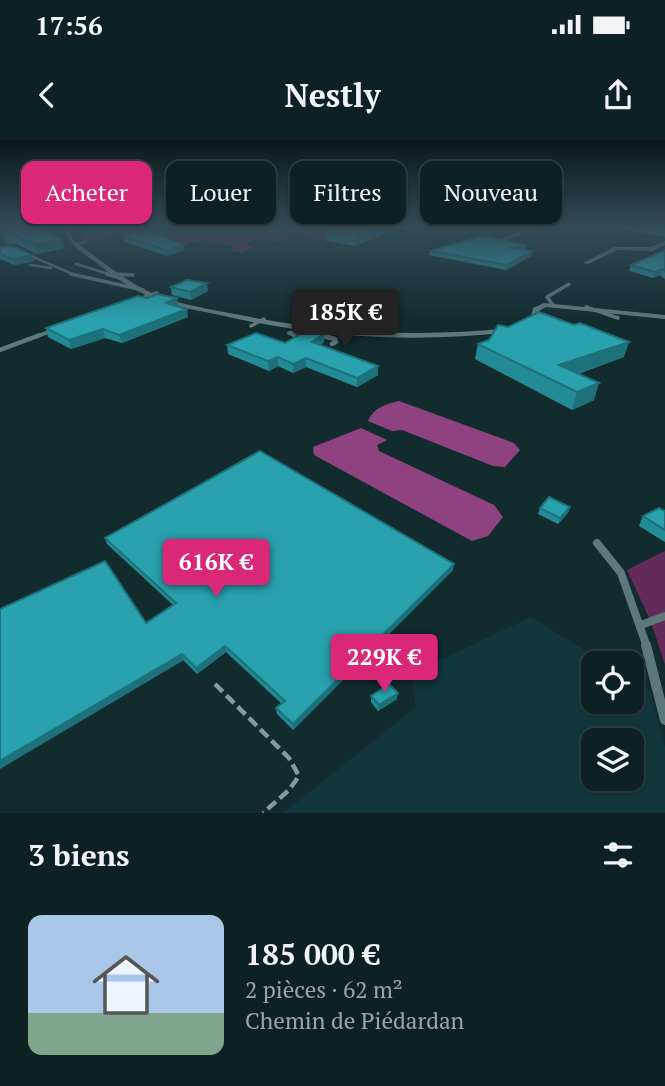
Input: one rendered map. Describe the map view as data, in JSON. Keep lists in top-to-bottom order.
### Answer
{
  "page": {
    "status": "17:56",
    "header": "Nestly",
    "chip": [
      "Acheter",
      "Louer",
      "Filtres",
      "Nouveau"
    ],
    "price": ["185K €", "616K €", "229K €"],
    "heading": "3 biens",
    "list": [
      {
        "name": "185 000 €",
        "note": "2 pièces · 62 m² · Chemin de Piédardan"
      }
    ]
  }
}
